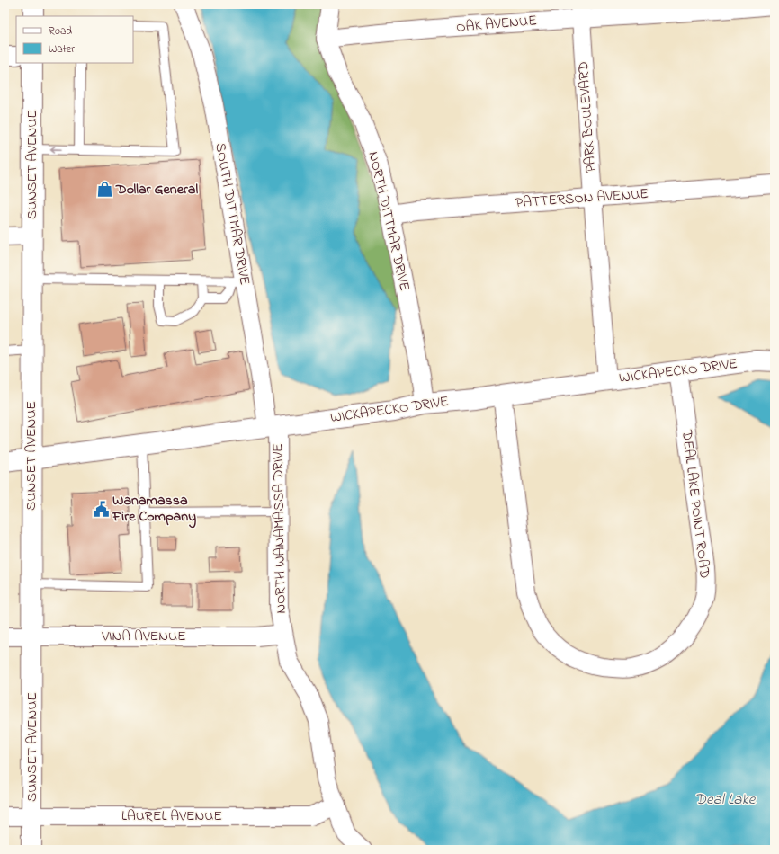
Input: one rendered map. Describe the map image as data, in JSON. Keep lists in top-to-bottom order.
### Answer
{
  "streets": {
    "street": [
      "OAK AVENUE",
      "PARK BOULEVARD",
      "SUNSET AVENUE",
      "PATTERSON AVENUE",
      "SOUTH DITTMAR DRIVE",
      "NORTH DITTMAR DRIVE",
      "WICKAPECKO DRIVE",
      "DEAL LAKE POINT ROAD",
      "NORTH WANAMASSA DRIVE",
      "VINA AVENUE",
      "LAUREL AVENUE"
    ]
  },
  "crossings": [
    ["OAK AVENUE", "PARK BOULEVARD"],
    ["OAK AVENUE", "NORTH DITTMAR DRIVE"],
    ["PARK BOULEVARD", "PATTERSON AVENUE"],
    ["PARK BOULEVARD", "WICKAPECKO DRIVE"],
    ["SUNSET AVENUE", "WICKAPECKO DRIVE"],
    ["SUNSET AVENUE", "VINA AVENUE"],
    ["SUNSET AVENUE", "LAUREL AVENUE"],
    ["PATTERSON AVENUE", "NORTH DITTMAR DRIVE"],
    ["SOUTH DITTMAR DRIVE", "WICKAPECKO DRIVE"],
    ["SOUTH DITTMAR DRIVE", "NORTH WANAMASSA DRIVE"],
    ["NORTH DITTMAR DRIVE", "WICKAPECKO DRIVE"],
    ["WICKAPECKO DRIVE", "DEAL LAKE POINT ROAD"],
    ["WICKAPECKO DRIVE", "NORTH WANAMASSA DRIVE"],
    ["NORTH WANAMASSA DRIVE", "VINA AVENUE"],
    ["NORTH WANAMASSA DRIVE", "LAUREL AVENUE"]
  ],
  "water": ["Deal Lake"],
  "places": {
    "shop": ["Dollar General"],
    "public building": ["Wanamassa Fire Company"]
  },
  "legend": ["Road", "Water"]
}
